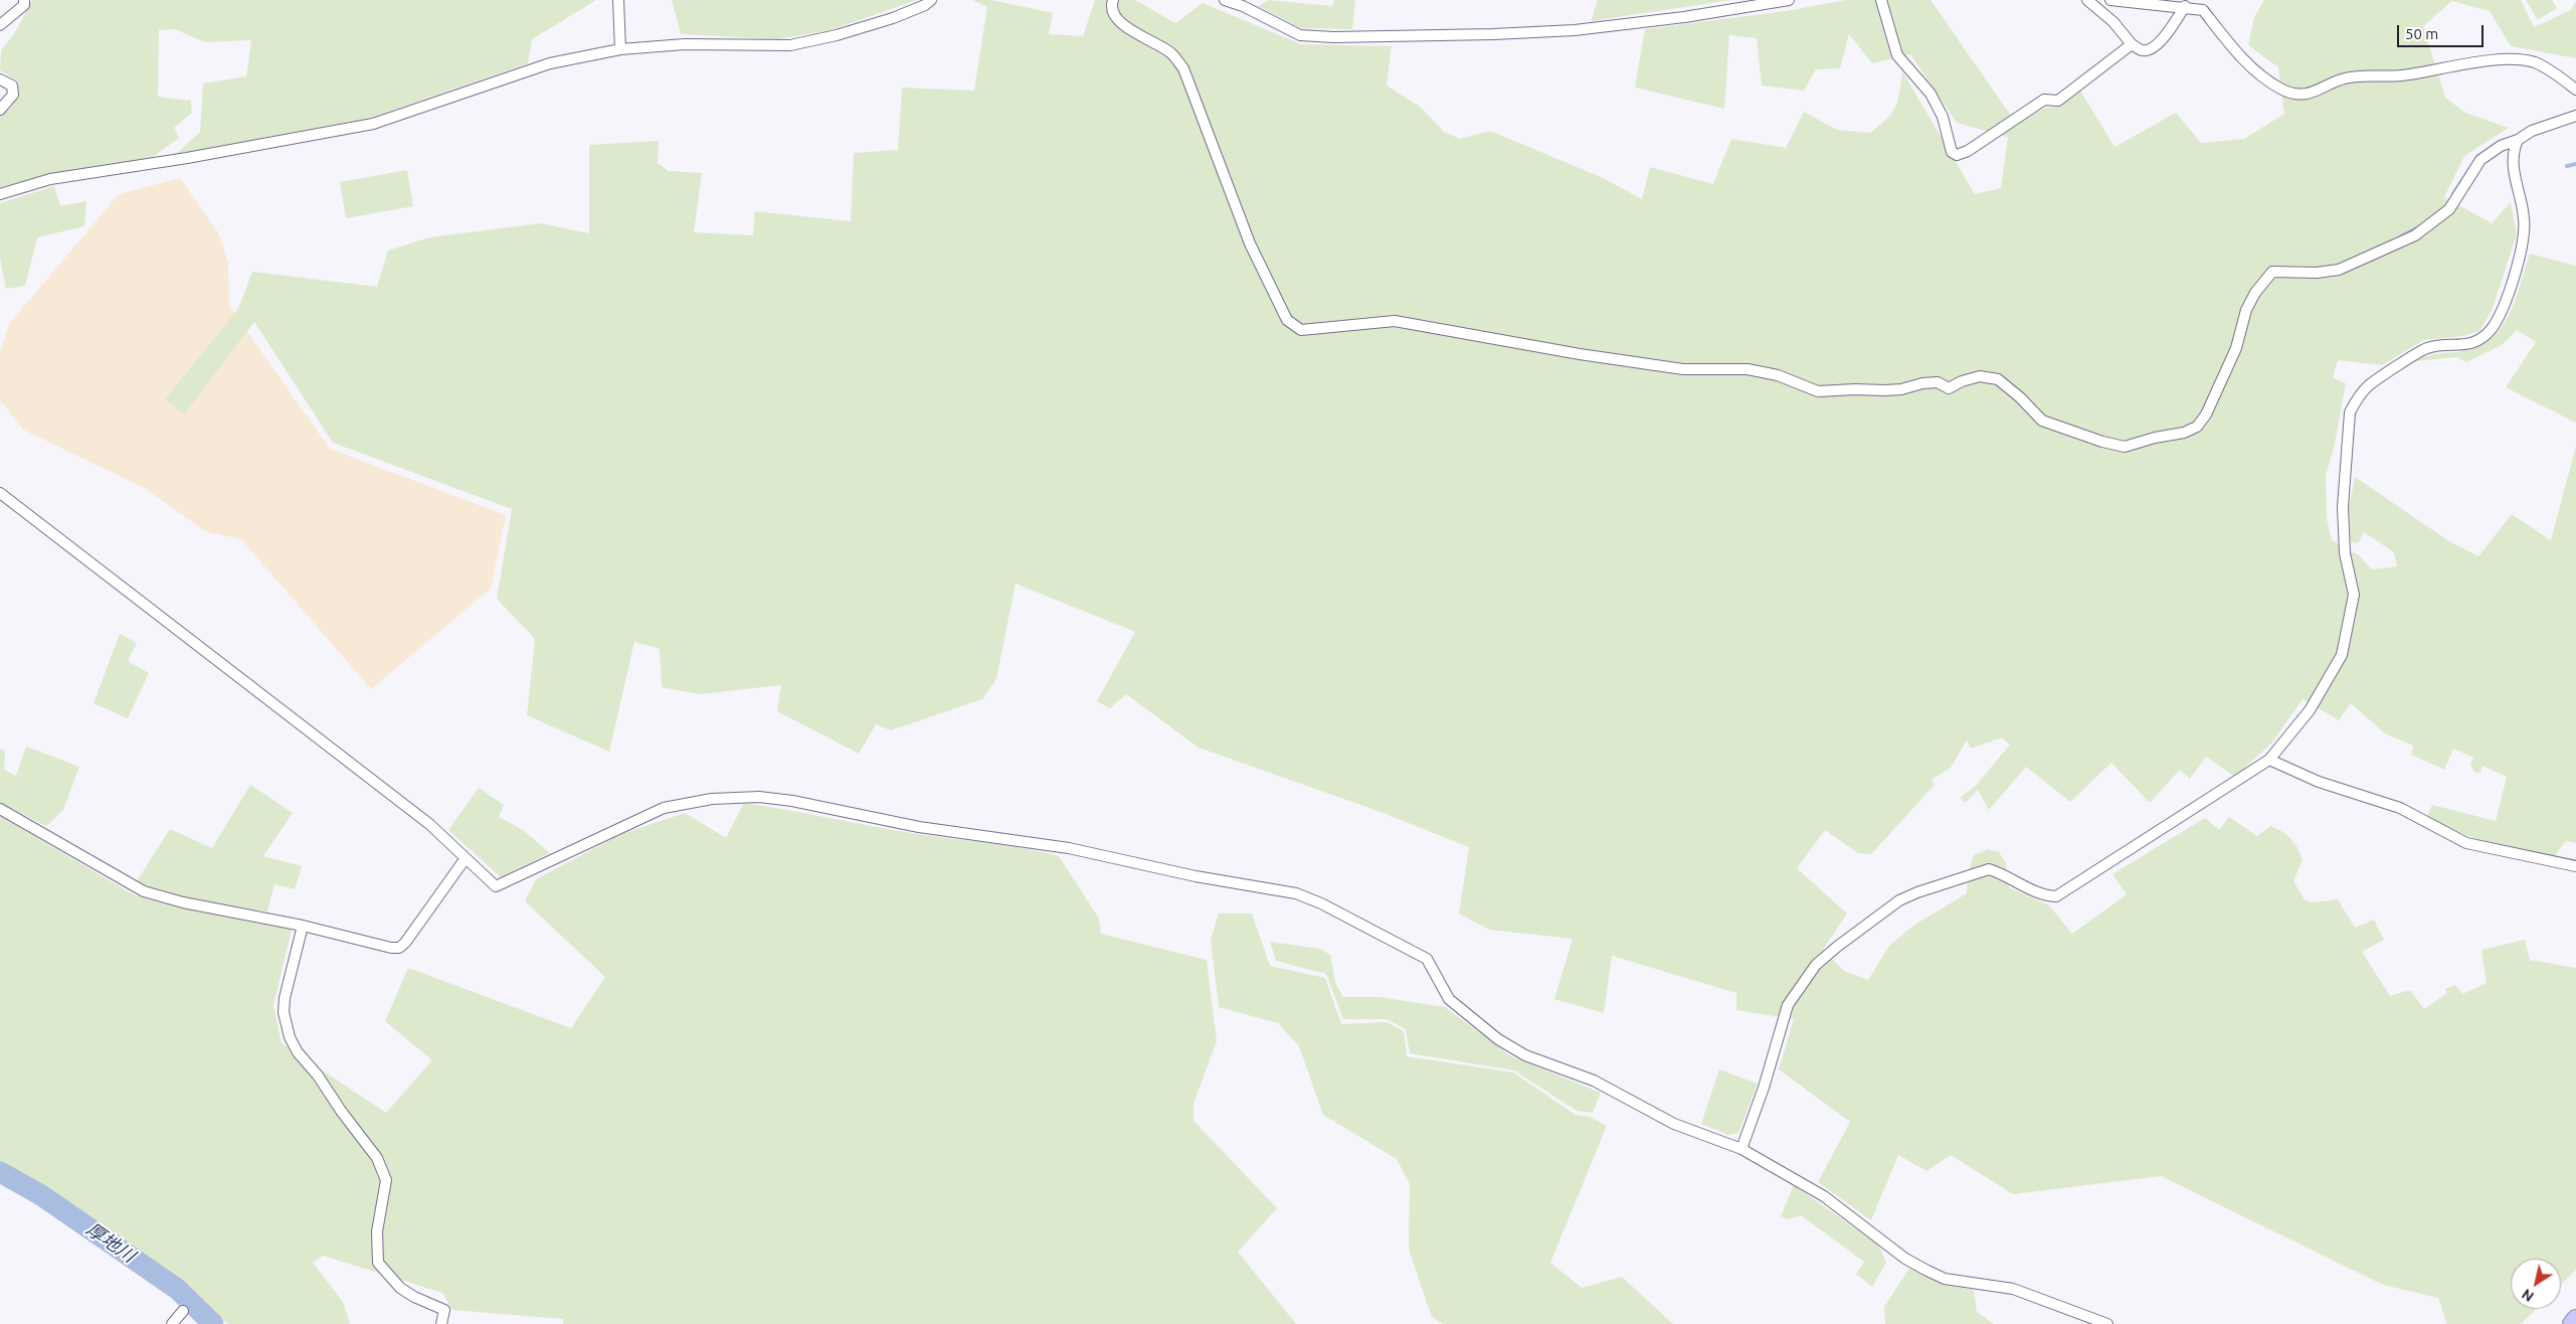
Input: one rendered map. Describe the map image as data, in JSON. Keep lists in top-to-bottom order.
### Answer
{
  "water": ["厚地川"],
  "scale_bar": "50 m",
  "north": "bottom left"
}
